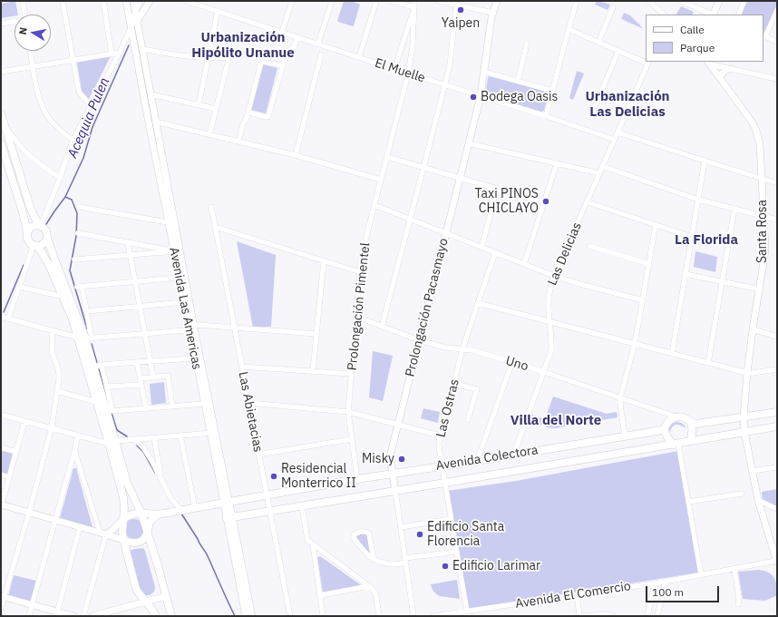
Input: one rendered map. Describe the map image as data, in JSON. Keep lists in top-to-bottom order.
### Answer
{
  "streets": {
    "main road": ["Avenida Colectora"],
    "street": [
      "El Muelle",
      "Santa Rosa",
      "Las Delicias",
      "Prolongación Pimentel",
      "Prolongación Pacasmayo",
      "Avenida Las Americas",
      "Uno",
      "Las Ostras",
      "Las Abietacias",
      "Avenida El Comercio"
    ]
  },
  "crossings": [
    ["El Muelle", "Las Delicias"],
    ["El Muelle", "Prolongación Pimentel"],
    ["El Muelle", "Prolongación Pacasmayo"],
    ["Santa Rosa", "Avenida Colectora"],
    ["Santa Rosa", "Avenida El Comercio"],
    ["Las Delicias", "Uno"],
    ["Las Delicias", "Avenida Colectora"],
    ["Prolongación Pimentel", "Uno"],
    ["Prolongación Pimentel", "Avenida Colectora"],
    ["Prolongación Pacasmayo", "Uno"],
    ["Prolongación Pacasmayo", "Avenida Colectora"],
    ["Avenida Las Americas", "Avenida Colectora"],
    ["Uno", "Las Ostras"],
    ["Uno", "Avenida Colectora"],
    ["Las Ostras", "Avenida Colectora"],
    ["Las Ostras", "Avenida El Comercio"],
    ["Las Abietacias", "Avenida Colectora"]
  ],
  "districts": [
    "Urbanización Hipólito Unanue",
    "Urbanización Las Delicias",
    "La Florida",
    "Villa del Norte"
  ],
  "water": ["Acequia Pulen"],
  "places": [
    "Yaipen",
    "Bodega Oasis",
    "Taxi PINOS CHICLAYO",
    "Misky",
    "Residencial Monterrico II",
    "Edificio Santa Florencia",
    "Edificio Larimar"
  ],
  "legend": ["Calle", "Parque"],
  "scale_bar": "100 m",
  "north": "left"
}
